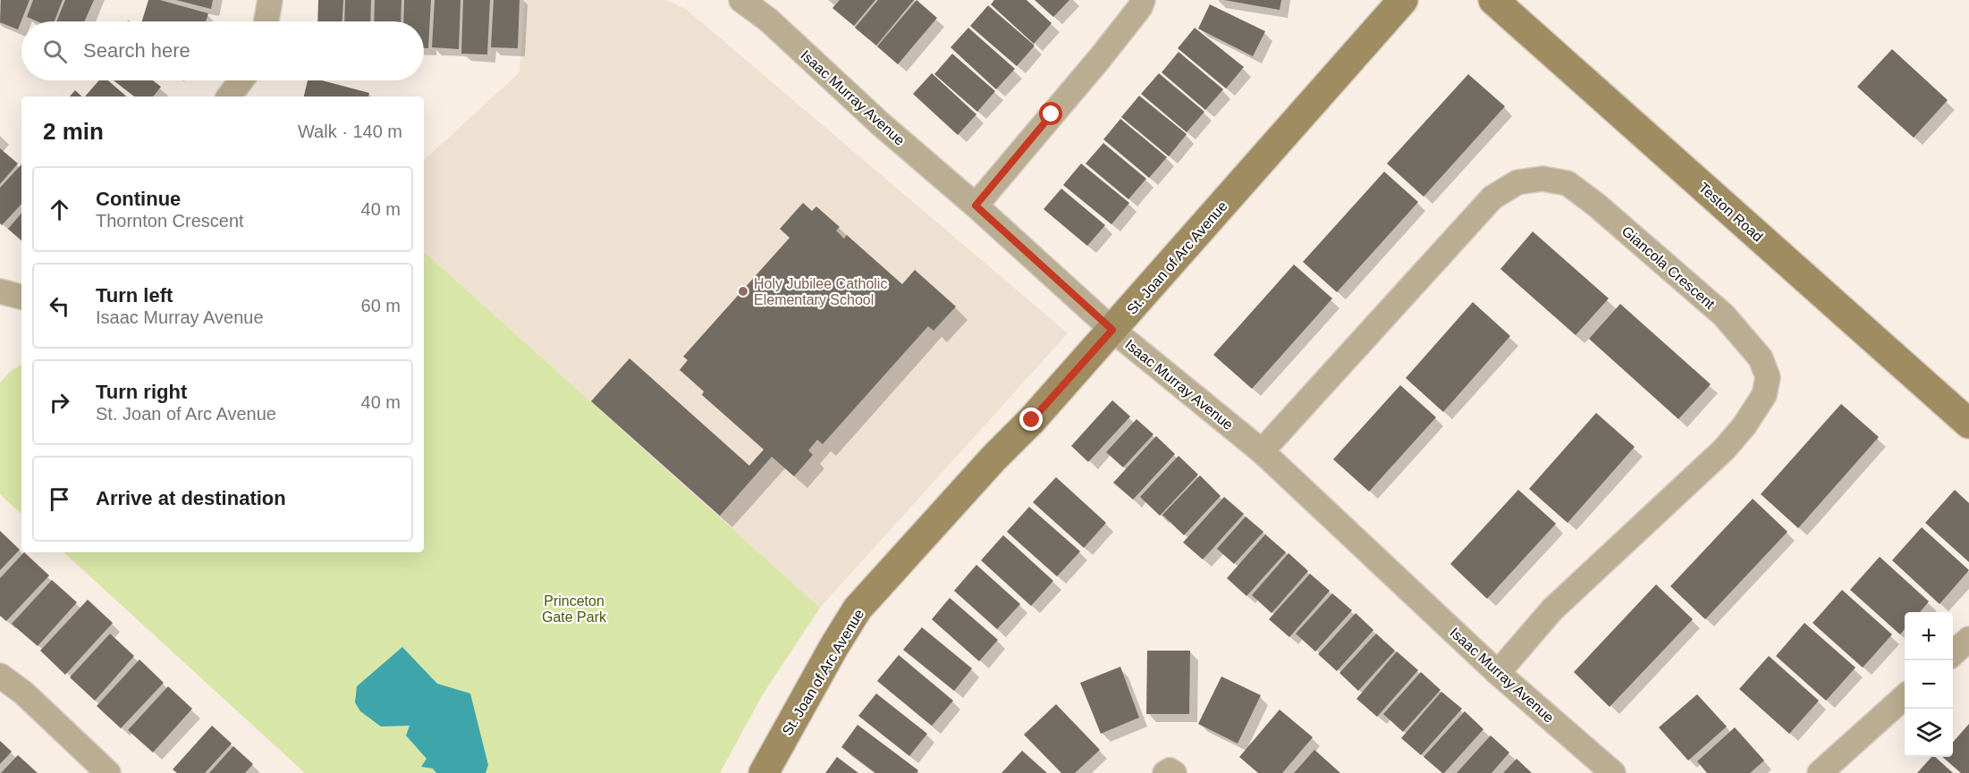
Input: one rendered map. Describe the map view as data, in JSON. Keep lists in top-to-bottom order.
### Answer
{
  "streets": {
    "street": [
      "Isaac Murray Avenue",
      "Teston Road",
      "St. Joan of Arc Avenue",
      "Giancola Crescent"
    ]
  },
  "crossings": [
    ["Isaac Murray Avenue", "St. Joan of Arc Avenue"],
    ["Isaac Murray Avenue", "Giancola Crescent"]
  ],
  "parks": ["Princeton Gate Park"],
  "places": ["Holy Jubilee Catholic Elementary School"],
  "page": {
    "search": "Search here",
    "heading": ["2 min", "Walk · 140 m"],
    "list": [
      ["Continue", "Thornton Crescent", "40 m"],
      ["Turn left", "Isaac Murray Avenue", "60 m"],
      ["Turn right", "St. Joan of Arc Avenue", "40 m"],
      "Arrive at destination"
    ],
    "map_buttons": ["+", "−"]
  }
}
